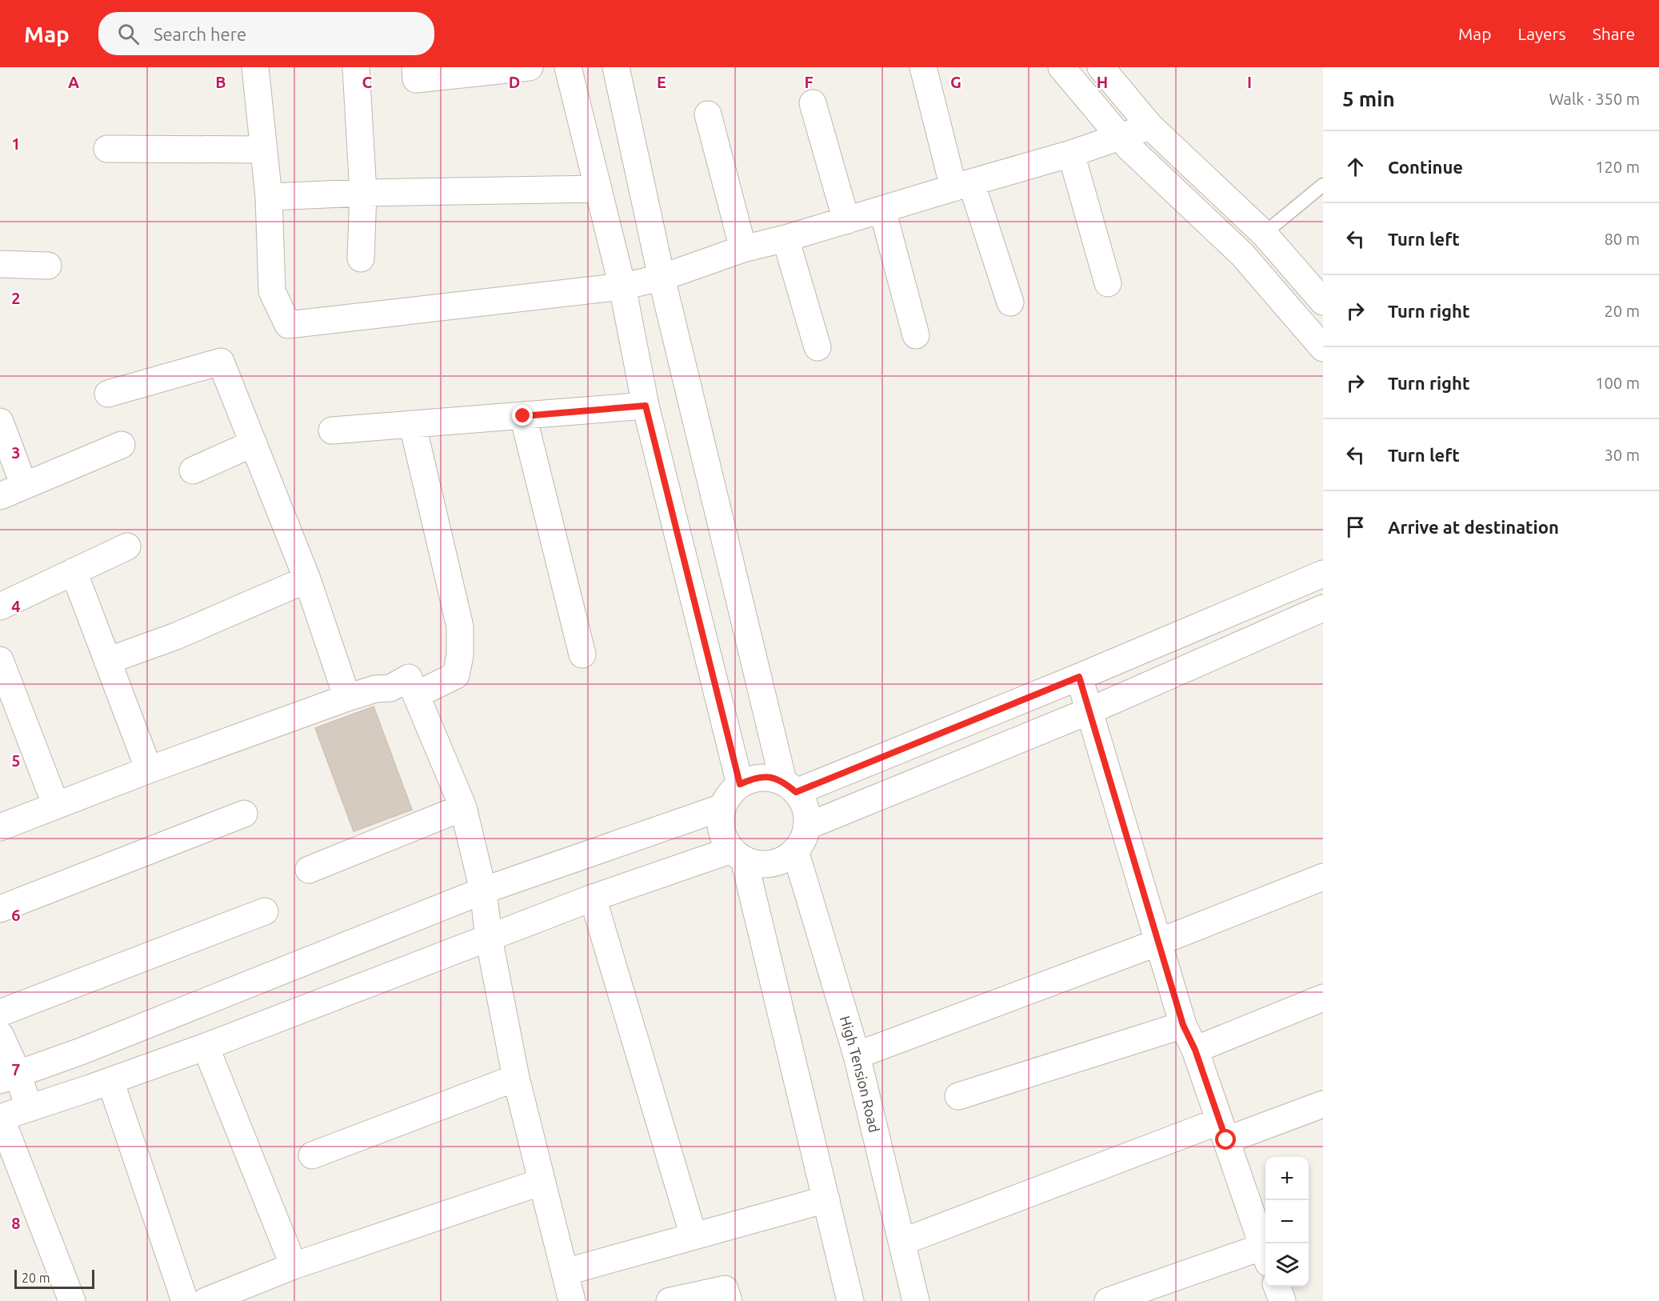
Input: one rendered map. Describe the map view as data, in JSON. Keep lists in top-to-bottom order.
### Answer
{
  "streets": {
    "street": ["High Tension Road"]
  },
  "scale_bar": "20 m",
  "page": {
    "header": "Map",
    "search": "Search here",
    "nav": ["Map", "Layers", "Share"],
    "heading": ["5 min", "Walk · 350 m"],
    "list": [
      ["Continue", "120 m"],
      ["Turn left", "80 m"],
      ["Turn right", "20 m"],
      ["Turn right", "100 m"],
      ["Turn left", "30 m"],
      "Arrive at destination"
    ],
    "map_buttons": ["+", "−"],
    "scale": "20 m"
  },
  "grid": {
    "columns": [
      "A",
      "B",
      "C",
      "D",
      "E",
      "F",
      "G",
      "H",
      "I"
    ],
    "rows": [
      "1",
      "2",
      "3",
      "4",
      "5",
      "6",
      "7",
      "8"
    ]
  }
}
